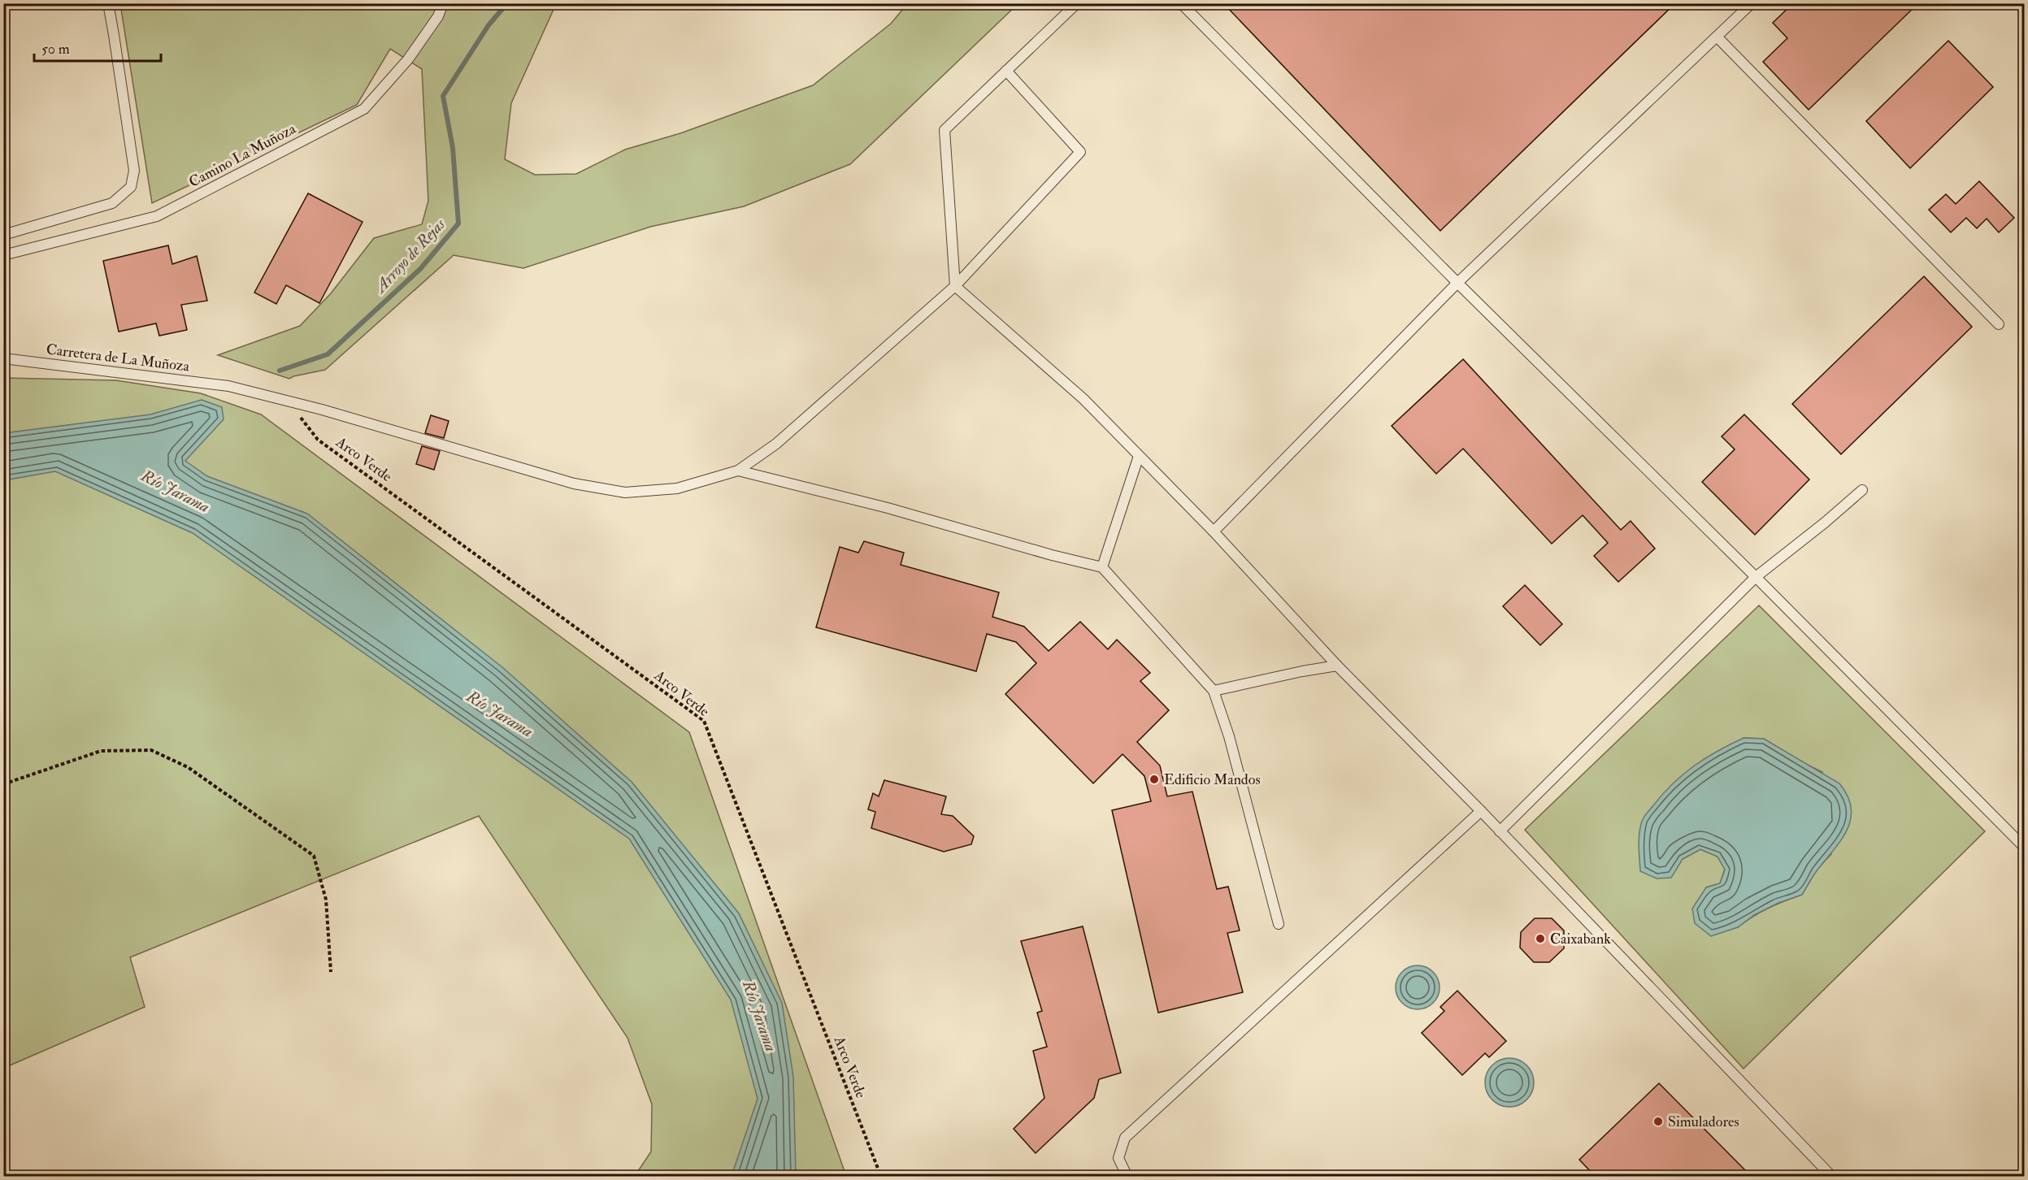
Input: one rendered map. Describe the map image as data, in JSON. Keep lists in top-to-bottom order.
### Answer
{
  "streets": {
    "lane": ["Camino La Muñoza", "Carretera de La Muñoza"],
    "path": ["Arco Verde"]
  },
  "crossings": [
    ["Carretera de La Muñoza", "Arco Verde"]
  ],
  "water": ["Arroyo de Rejas", "Río Jarama"],
  "places": ["Edificio Mandos", "Caixabank", "Simuladores"],
  "scale_bar": "50 m"
}
